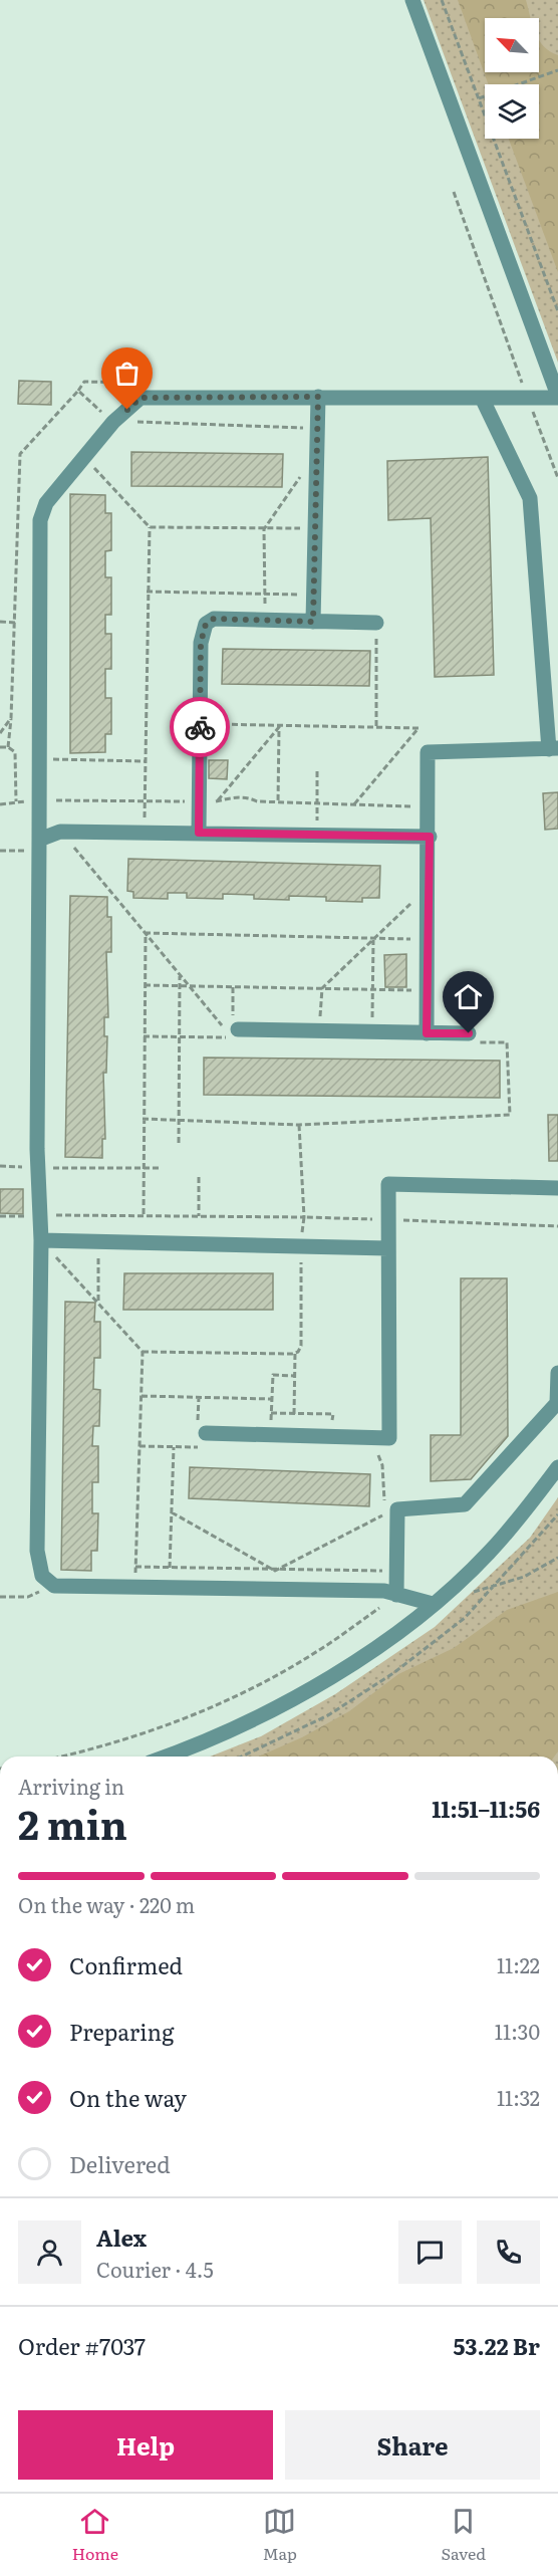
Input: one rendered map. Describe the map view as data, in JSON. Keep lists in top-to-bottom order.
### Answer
{
  "north": "top left",
  "page": {
    "heading": ["2 min", "Arriving in", "11:51–11:56"],
    "panel": [
      "Alex",
      "Courier · 4.5",
      "Order #7037",
      "53.22 Br"
    ],
    "bar": "On the way · 220 m",
    "list": [
      ["Confirmed", "11:22"],
      ["Preparing", "11:30"],
      ["On the way", "11:32"],
      "Delivered"
    ],
    "buttons": ["Help", "Share"],
    "tabs": ["Home", "Map", "Saved"]
  }
}
